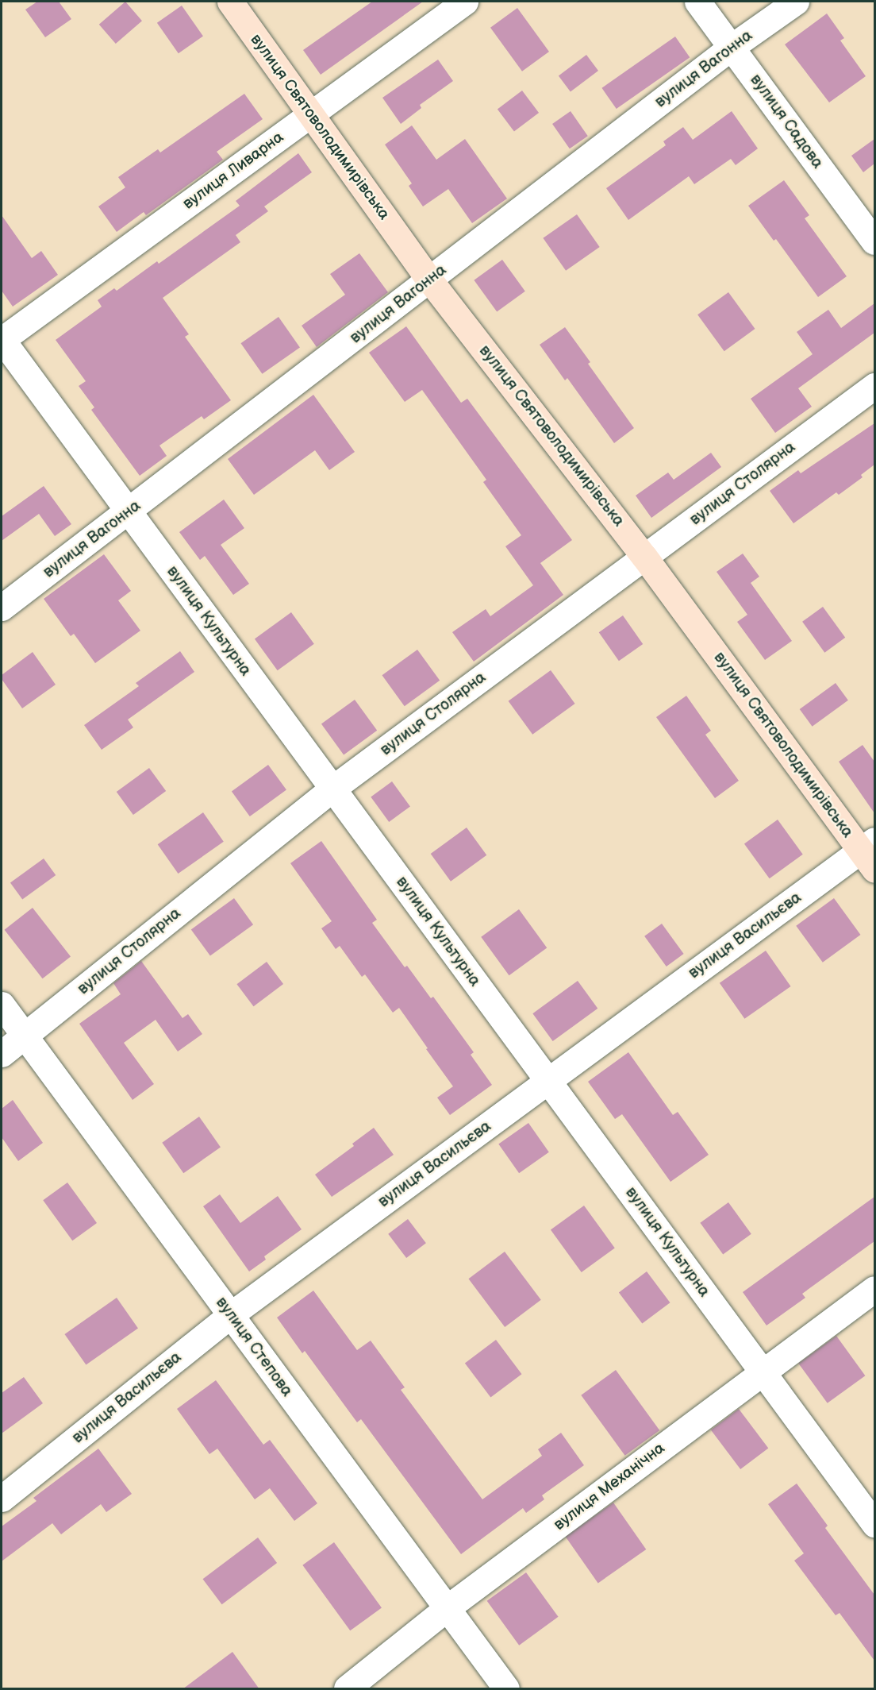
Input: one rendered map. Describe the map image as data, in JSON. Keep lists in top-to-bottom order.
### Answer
{
  "streets": {
    "street": [
      "вулиця Вагонна",
      "вулиця Садова",
      "вулиця Святоволодимирівська",
      "вулиця Ливарна",
      "вулиця Столярна",
      "вулиця Культурна",
      "вулиця Васильєва",
      "вулиця Степова",
      "вулиця Механічна"
    ]
  },
  "crossings": [
    ["вулиця Вагонна", "вулиця Садова"],
    ["вулиця Вагонна", "вулиця Святоволодимирівська"],
    ["вулиця Вагонна", "вулиця Культурна"],
    ["вулиця Святоволодимирівська", "вулиця Ливарна"],
    ["вулиця Святоволодимирівська", "вулиця Столярна"],
    ["вулиця Святоволодимирівська", "вулиця Васильєва"],
    ["вулиця Ливарна", "вулиця Культурна"],
    ["вулиця Столярна", "вулиця Культурна"],
    ["вулиця Столярна", "вулиця Степова"],
    ["вулиця Культурна", "вулиця Васильєва"],
    ["вулиця Культурна", "вулиця Механічна"],
    ["вулиця Васильєва", "вулиця Степова"],
    ["вулиця Степова", "вулиця Механічна"]
  ]
}
